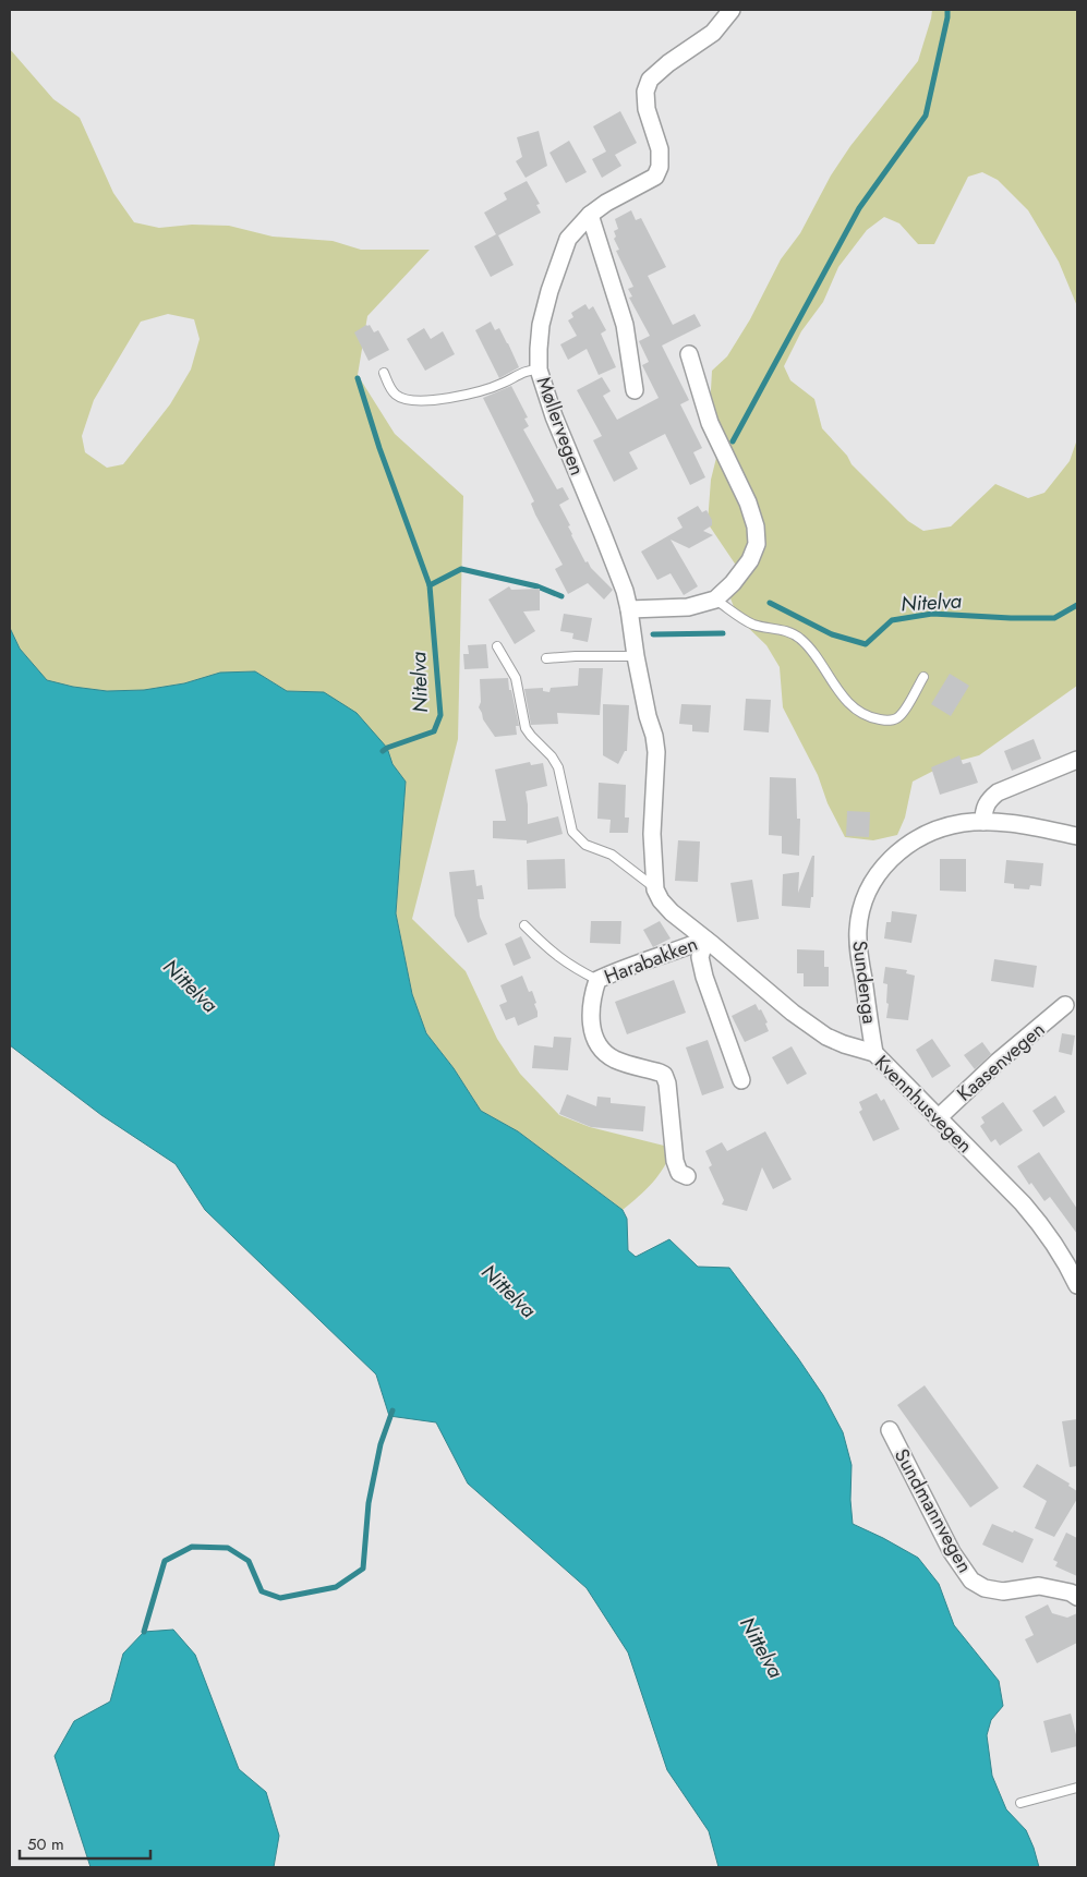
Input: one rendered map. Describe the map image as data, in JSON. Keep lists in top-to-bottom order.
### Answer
{
  "streets": {
    "street": [
      "Møllervegen",
      "Harabakken",
      "Sundenga",
      "Kaasenvegen",
      "Kvennhusvegen",
      "Sundmannvegen"
    ]
  },
  "crossings": [
    ["Møllervegen", "Kvennhusvegen"],
    ["Harabakken", "Kvennhusvegen"],
    ["Sundenga", "Kvennhusvegen"],
    ["Kaasenvegen", "Kvennhusvegen"]
  ],
  "water": ["Nitelva", "Nittelva"],
  "scale_bar": "50 m"
}
